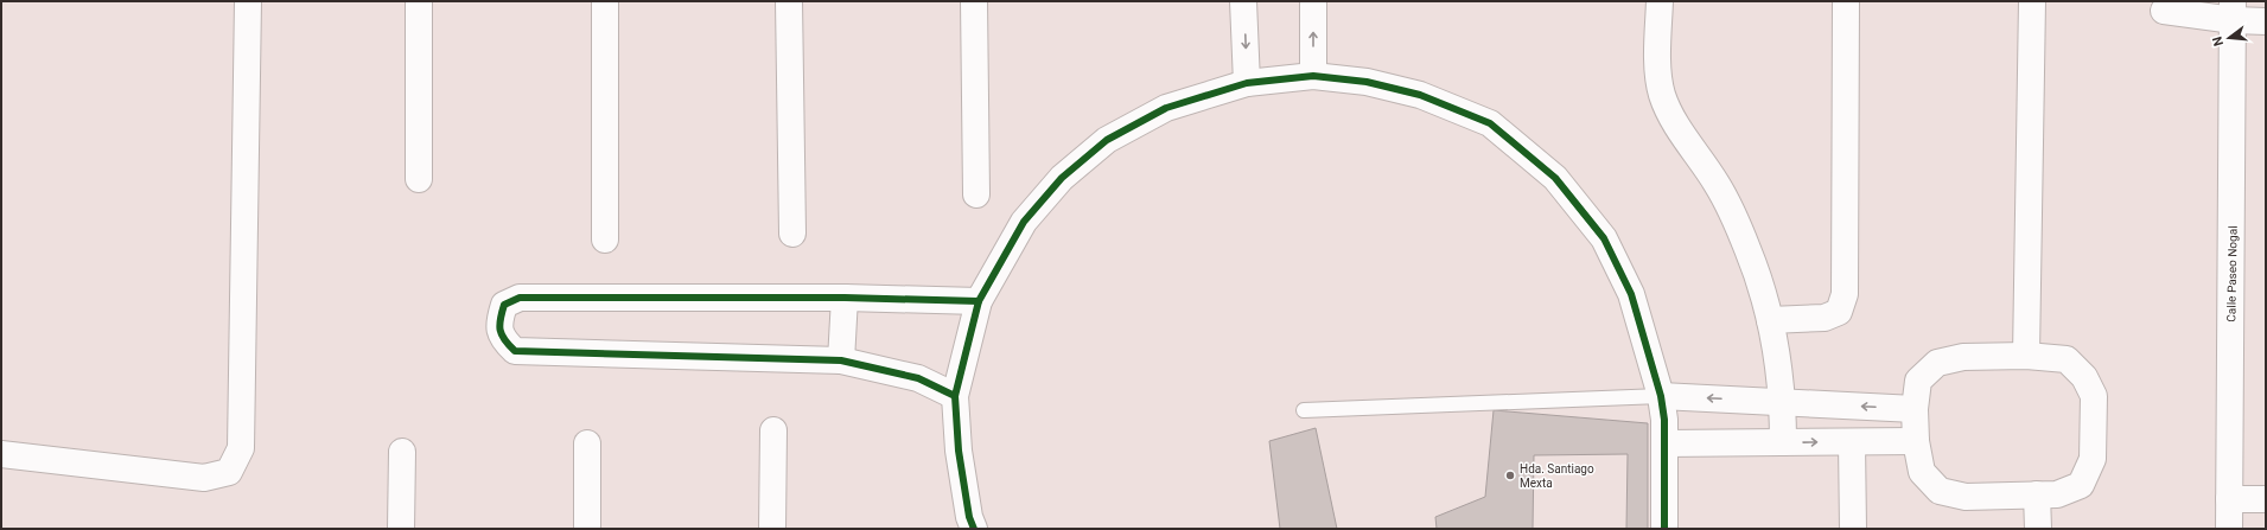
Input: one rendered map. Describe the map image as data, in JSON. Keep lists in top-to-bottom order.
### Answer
{
  "streets": {
    "street": ["Calle Paseo Nogal"]
  },
  "places": ["Hda. Santiago Mexta"],
  "north": "left"
}
